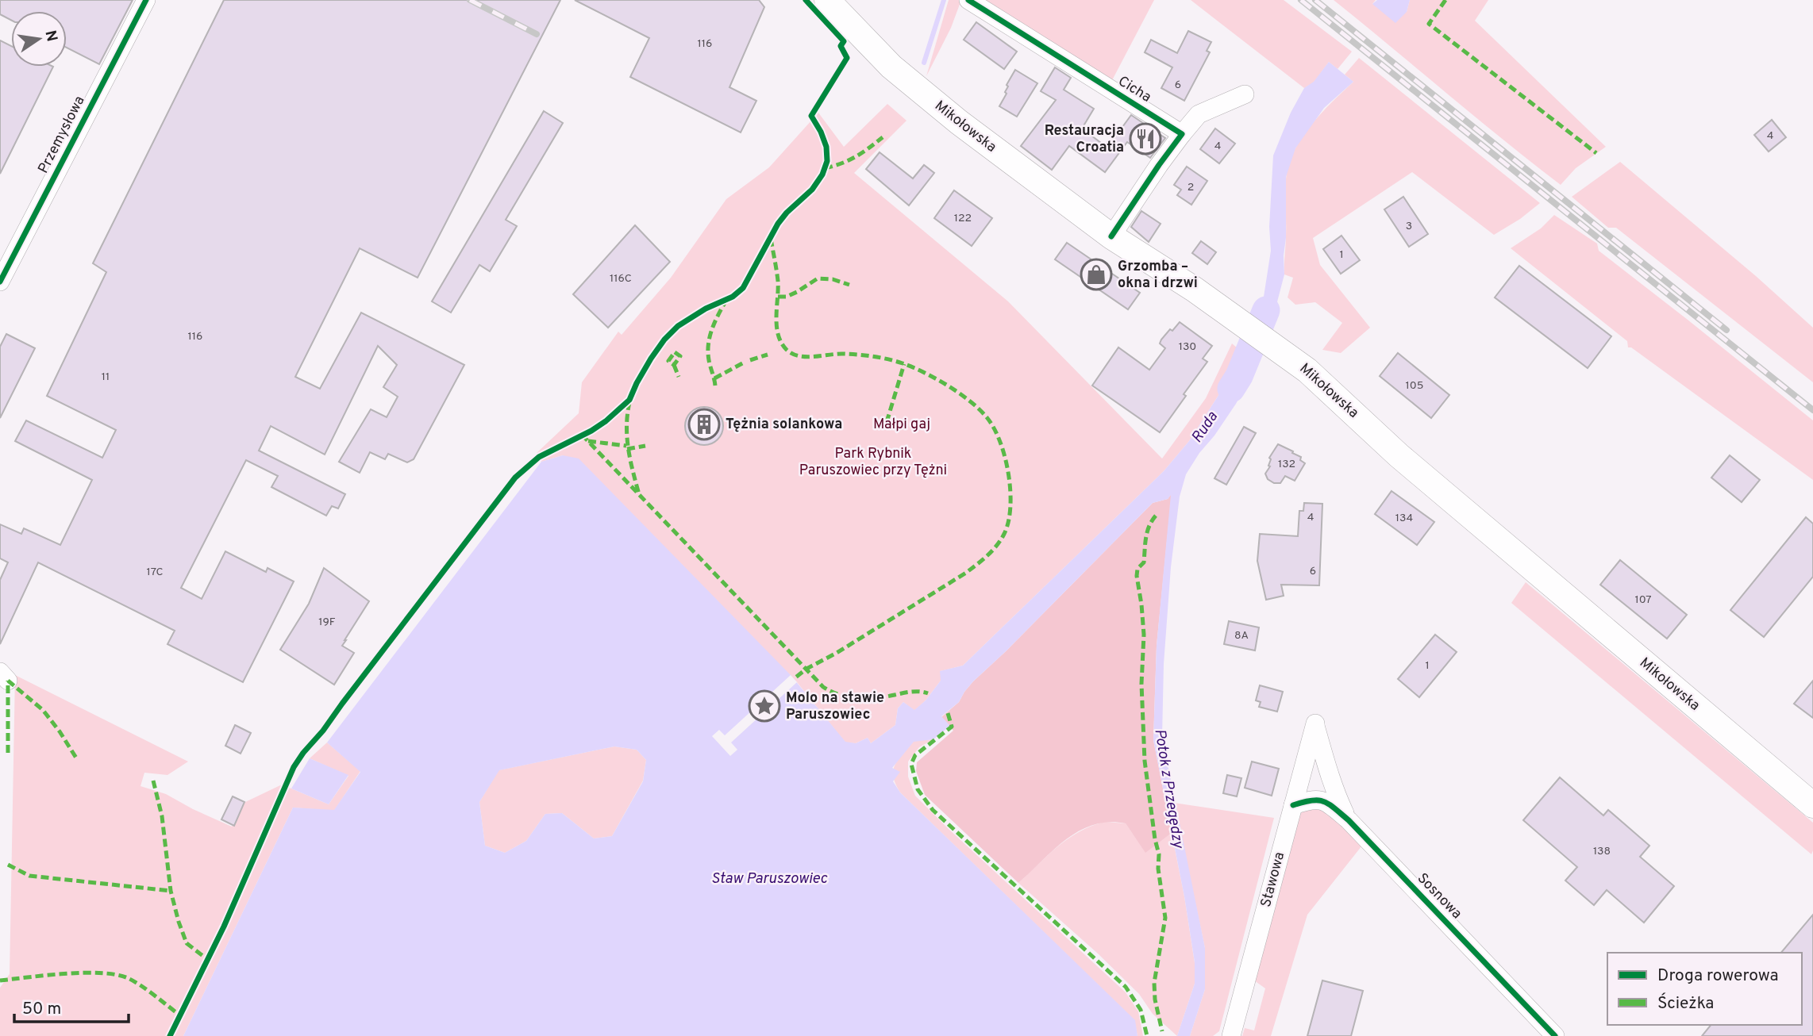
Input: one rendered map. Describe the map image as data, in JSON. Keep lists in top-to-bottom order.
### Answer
{
  "streets": {
    "main road": ["Mikołowska"],
    "street": [
      "Cicha",
      "Przemysłowa",
      "Stawowa",
      "Sosnowa"
    ]
  },
  "crossings": [
    ["Stawowa", "Sosnowa"]
  ],
  "water": ["Ruda", "Potok z Przegędzy", "Staw Paruszowiec"],
  "parks": ["Małpi gaj", "Park Rybnik Paruszowiec przy Tężni"],
  "places": {
    "restaurant": ["Restauracja Croatia"],
    "shop": ["Grzomba – okna i drzwi"],
    "building": ["Tężnia solankowa"],
    "place": ["Molo na stawie Paruszowiec"]
  },
  "house_numbers": [
    "116",
    "6",
    "4",
    "4",
    "2",
    "122",
    "3",
    "1",
    "116C",
    "116",
    "130",
    "11",
    "105",
    "132",
    "4",
    "134",
    "6",
    "17C",
    "107",
    "19F",
    "8A",
    "1",
    "138"
  ],
  "legend": ["Droga rowerowa", "Ścieżka"],
  "scale_bar": "50 m",
  "north": "right"
}
